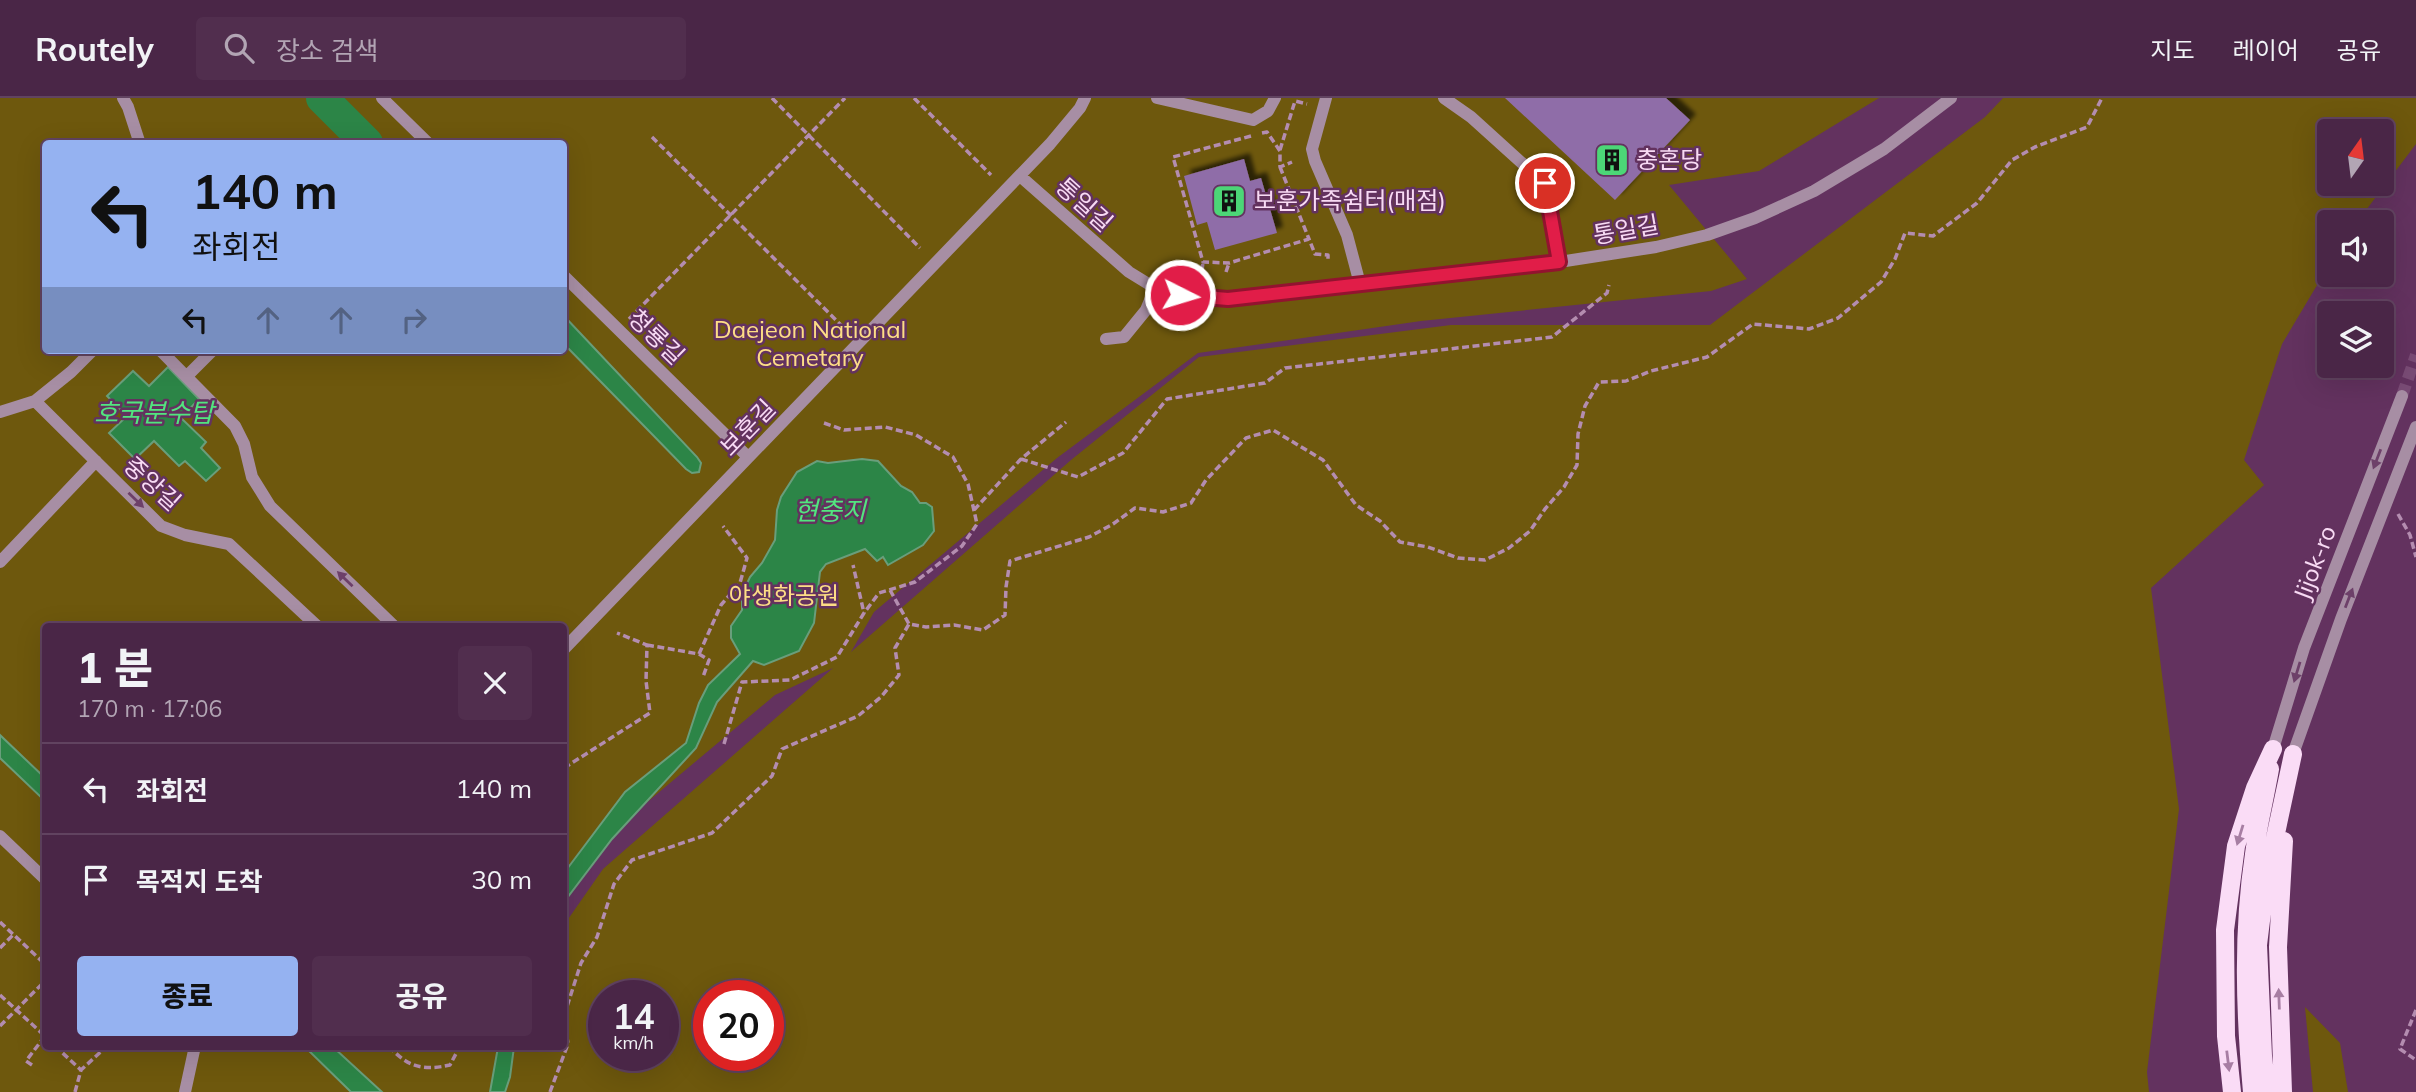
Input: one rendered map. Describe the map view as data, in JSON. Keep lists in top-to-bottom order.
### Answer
{
  "streets": {
    "street": [
      "통일길",
      "청룡길",
      "보훈길",
      "중앙길",
      "Jijok-ro"
    ]
  },
  "crossings": [
    ["통일길", "보훈길"],
    ["청룡길", "보훈길"]
  ],
  "water": ["호국분수탑", "현충지"],
  "parks": ["Daejeon National Cemetary", "야생화공원"],
  "places": {
    "building": ["충혼당", "보훈가족쉼터(매점)"]
  },
  "north": "top",
  "page": {
    "header": "Routely",
    "search": "장소 검색",
    "nav": ["지도", "레이어", "공유"],
    "turn": ["140 m", "좌회전"],
    "heading": ["1 분", "170 m · 17:06"],
    "list": [
      {
        "name": "좌회전",
        "value": "140 m"
      },
      {
        "name": "목적지 도착",
        "value": "30 m"
      }
    ],
    "buttons": ["종료", "공유"],
    "speed": "14 km/h",
    "limit": "20"
  }
}
